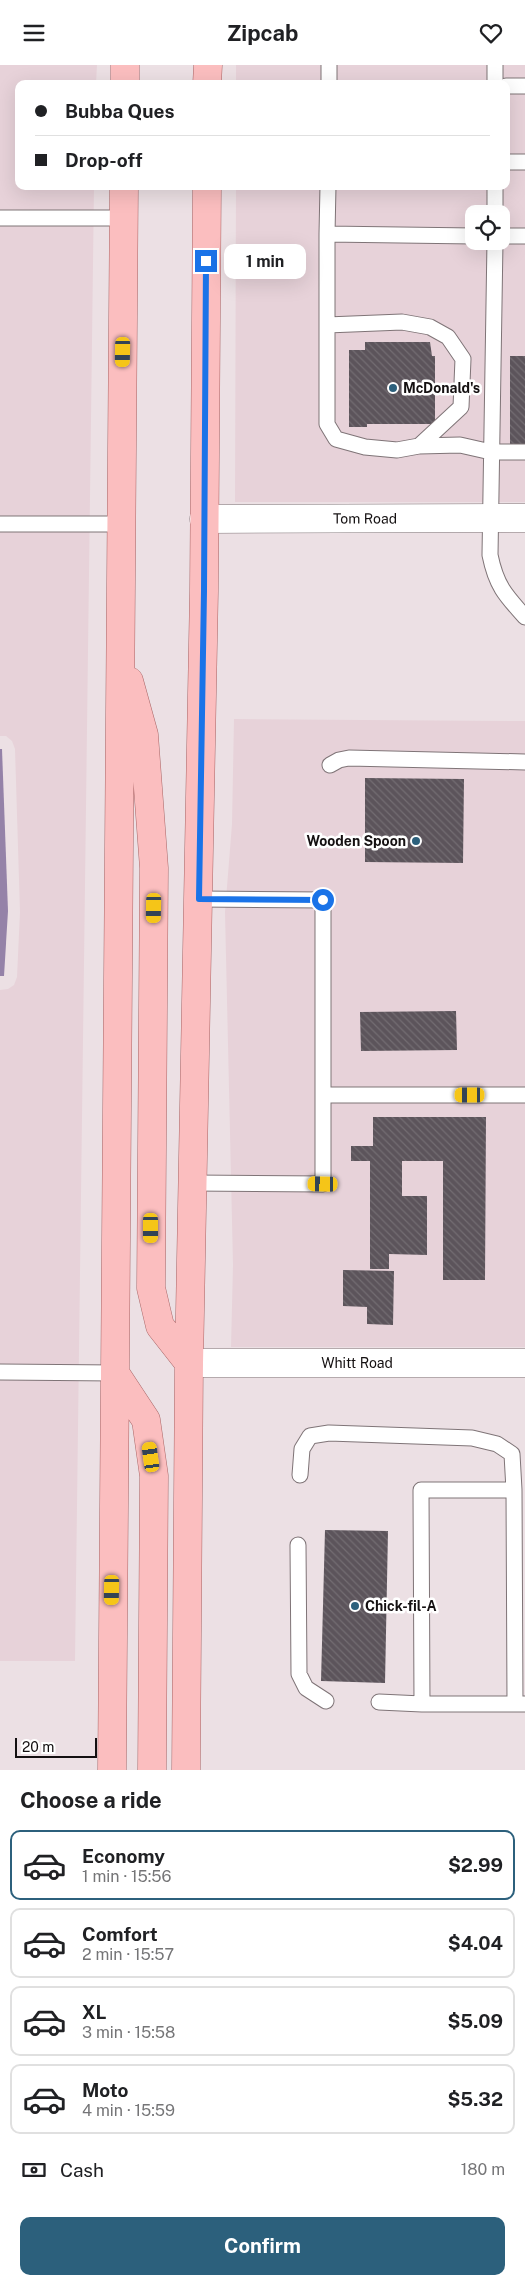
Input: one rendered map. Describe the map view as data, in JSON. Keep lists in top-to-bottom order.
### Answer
{
  "streets": {
    "street": ["Tom Road", "Whitt Road"]
  },
  "places": ["McDonald's", "Wooden Spoon", "Chick-fil-A"],
  "scale_bar": "20 m",
  "page": {
    "header": "Zipcab",
    "banner": ["Bubba Ques", "Drop-off"],
    "bubble": "1 min",
    "scale": "20 m",
    "heading": "Choose a ride",
    "list": [
      {
        "name": "Economy",
        "note": "1 min · 15:56",
        "value": "$2.99"
      },
      {
        "name": "Comfort",
        "note": "2 min · 15:57",
        "value": "$4.04"
      },
      {
        "name": "XL",
        "note": "3 min · 15:58",
        "value": "$5.09"
      },
      {
        "name": "Moto",
        "note": "4 min · 15:59",
        "value": "$5.32"
      }
    ],
    "pay": ["Cash", "180 m"],
    "buttons": "Confirm"
  }
}
